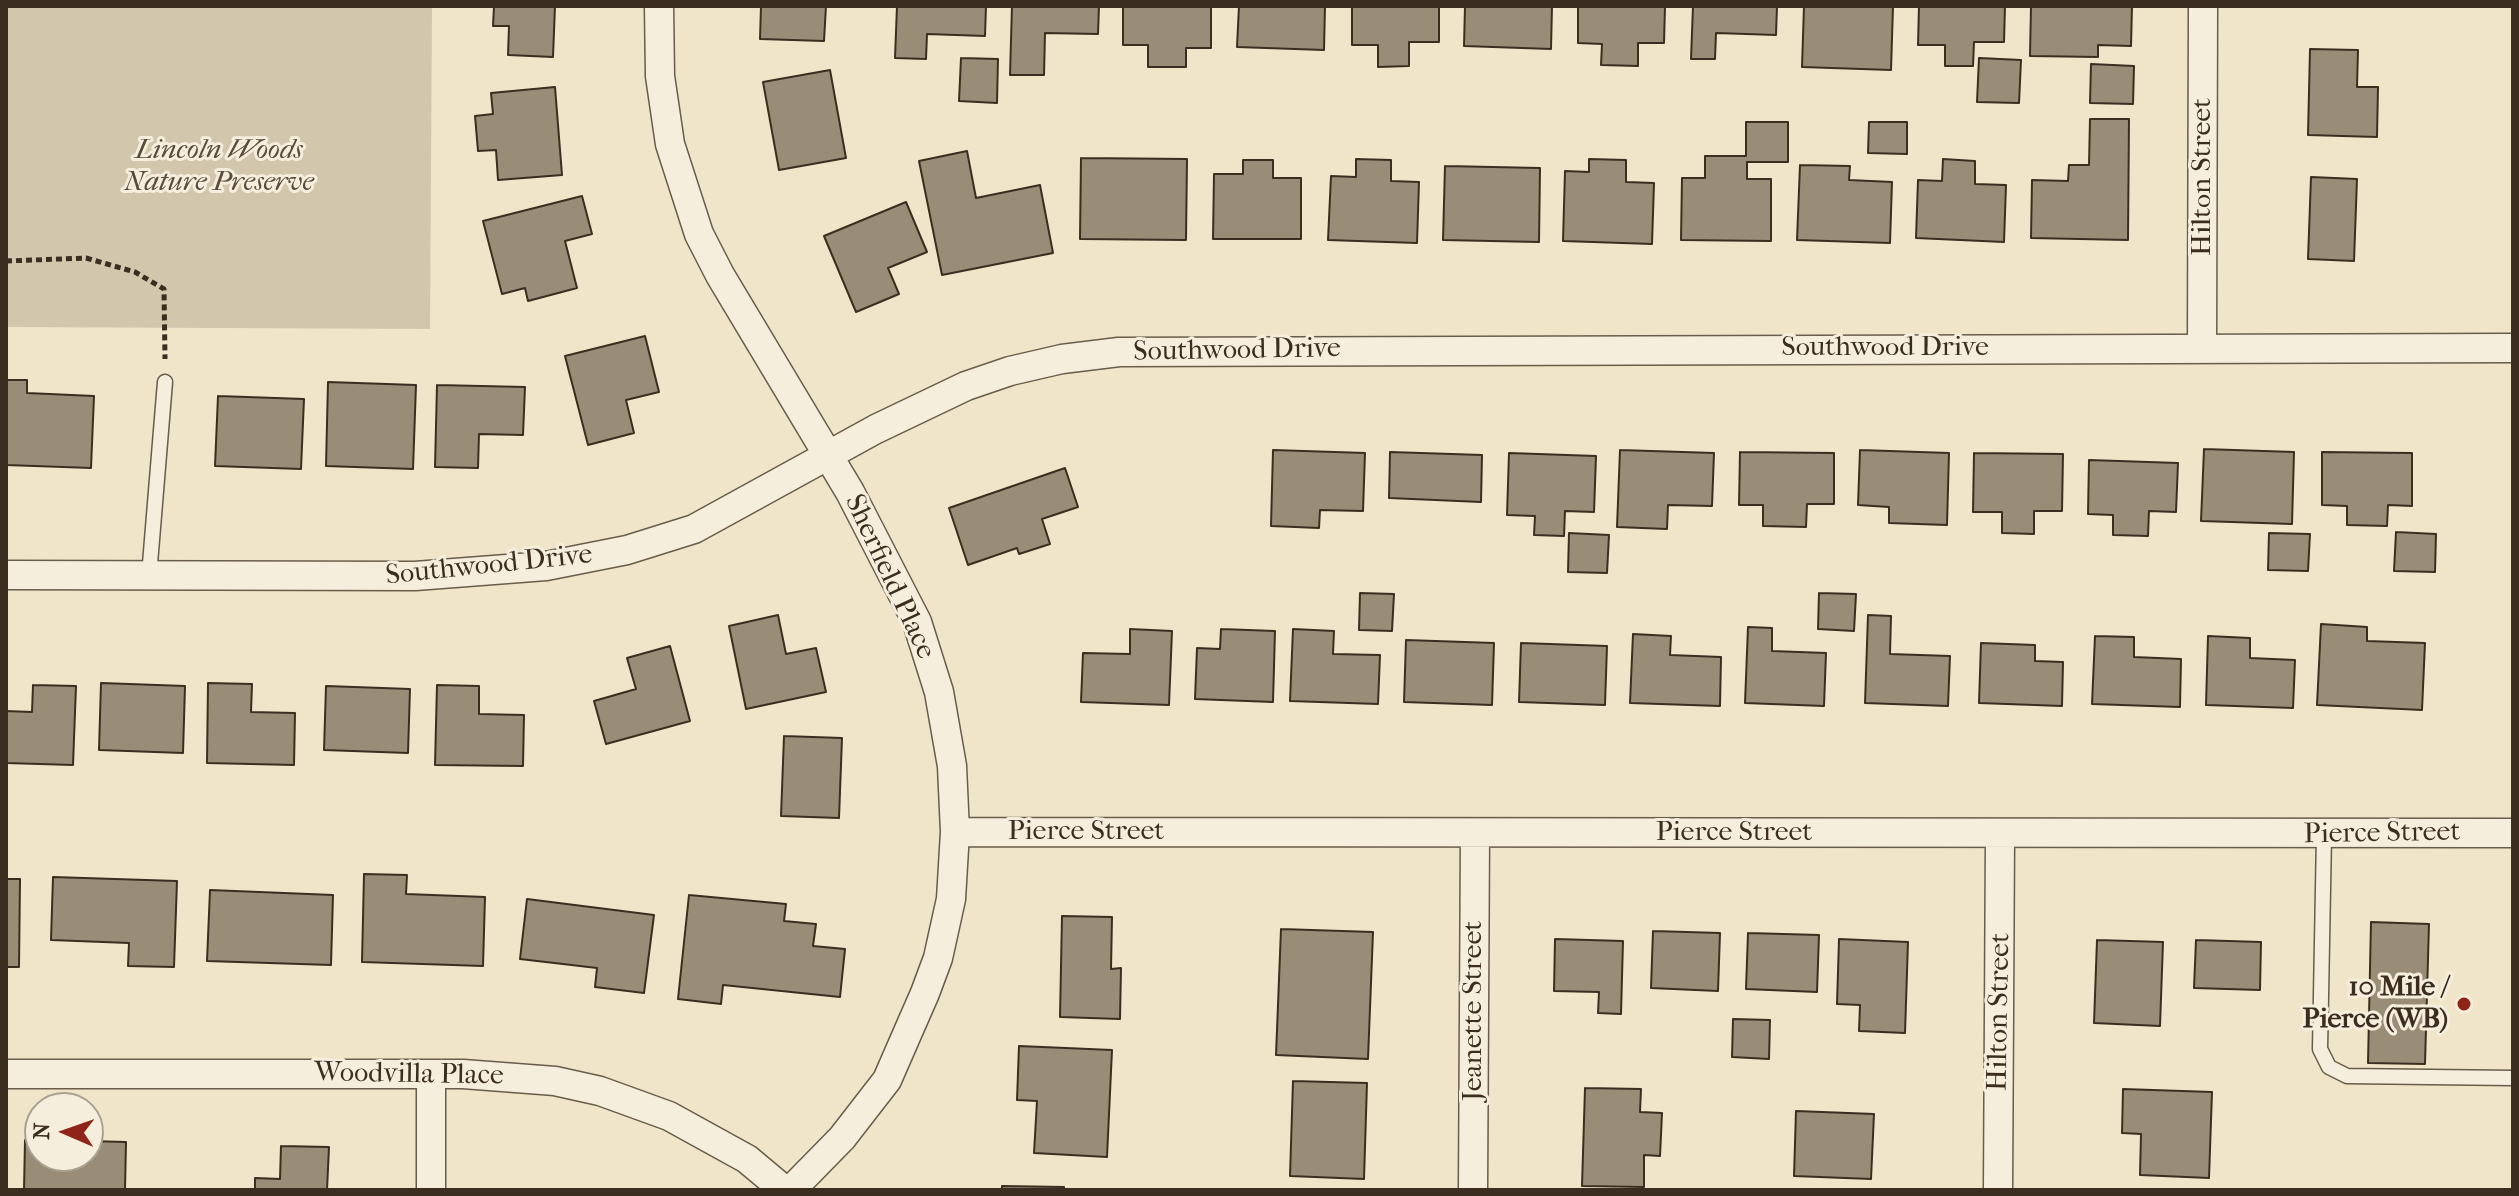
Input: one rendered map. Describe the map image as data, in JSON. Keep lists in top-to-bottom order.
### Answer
{
  "streets": {
    "street": [
      "Hilton Street",
      "Southwood Drive",
      "Sherfield Place",
      "Pierce Street",
      "Jeanette Street",
      "Woodvilla Place"
    ]
  },
  "crossings": [
    ["Hilton Street", "Southwood Drive"],
    ["Hilton Street", "Pierce Street"],
    ["Southwood Drive", "Sherfield Place"],
    ["Sherfield Place", "Pierce Street"],
    ["Pierce Street", "Jeanette Street"]
  ],
  "parks": ["Lincoln Woods Nature Preserve"],
  "places": ["10 Mile / Pierce (WB)"],
  "north": "left"
}
